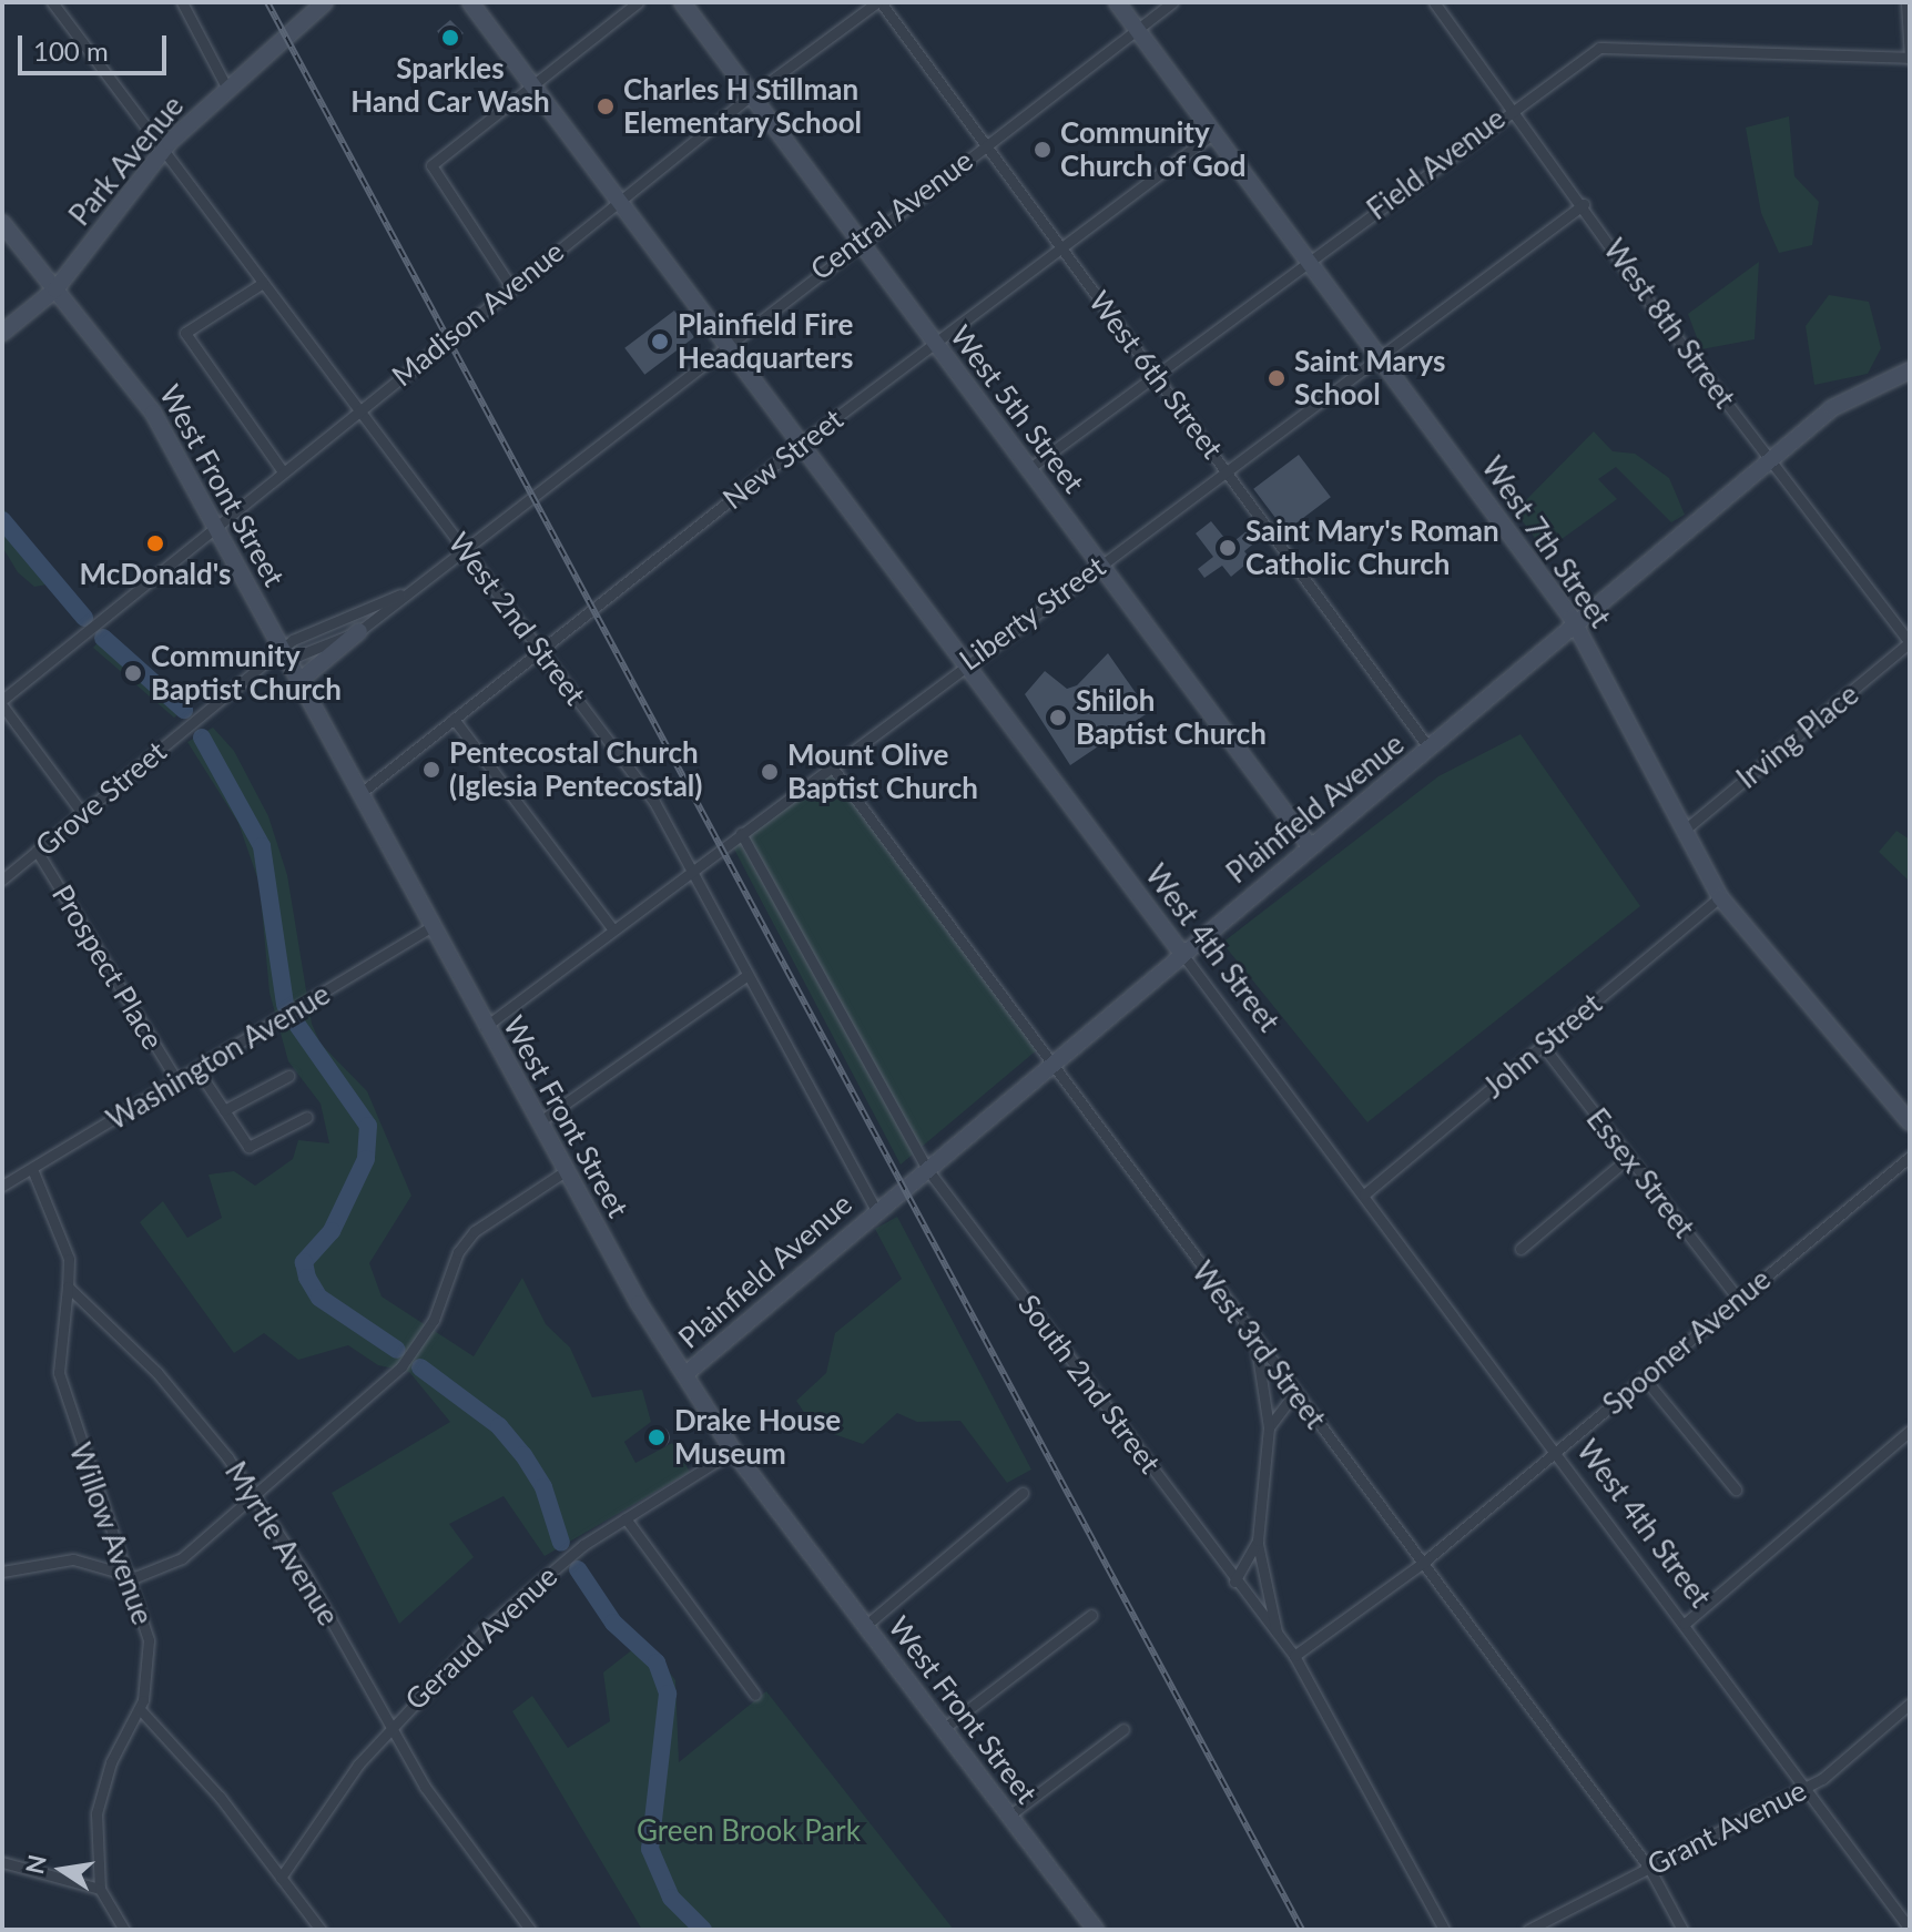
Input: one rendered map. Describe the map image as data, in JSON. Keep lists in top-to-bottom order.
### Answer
{
  "streets": {
    "main road": [
      "Park Avenue",
      "West 5th Street",
      "West Front Street",
      "West 7th Street",
      "Plainfield Avenue",
      "West 4th Street"
    ],
    "street": [
      "Field Avenue",
      "Central Avenue",
      "Madison Avenue",
      "West 8th Street",
      "West 6th Street",
      "New Street",
      "Liberty Street",
      "West 2nd Street",
      "Irving Place",
      "Grove Street",
      "Prospect Place",
      "John Street",
      "Washington Avenue",
      "Essex Street",
      "Spooner Avenue",
      "West 3rd Street",
      "South 2nd Street",
      "Willow Avenue",
      "Myrtle Avenue",
      "Geraud Avenue",
      "Grant Avenue"
    ]
  },
  "crossings": [
    ["Park Avenue", "West Front Street"],
    ["Park Avenue", "West 2nd Street"],
    ["Field Avenue", "West 8th Street"],
    ["Field Avenue", "West 6th Street"],
    ["Field Avenue", "West 5th Street"],
    ["Field Avenue", "West 7th Street"],
    ["Central Avenue", "West 6th Street"],
    ["Central Avenue", "West 5th Street"],
    ["Central Avenue", "West Front Street"],
    ["Central Avenue", "West 7th Street"],
    ["Central Avenue", "West 2nd Street"],
    ["Central Avenue", "Grove Street"],
    ["Central Avenue", "West 4th Street"],
    ["Madison Avenue", "West 6th Street"],
    ["Madison Avenue", "West 5th Street"],
    ["Madison Avenue", "West Front Street"],
    ["Madison Avenue", "West 2nd Street"],
    ["Madison Avenue", "West 4th Street"],
    ["West 8th Street", "Liberty Street"],
    ["West 8th Street", "Irving Place"],
    ["West 8th Street", "Plainfield Avenue"],
    ["West 6th Street", "New Street"],
    ["West 6th Street", "Liberty Street"],
    ["West 6th Street", "Plainfield Avenue"],
    ["West 5th Street", "New Street"],
    ["West 5th Street", "Liberty Street"],
    ["West 5th Street", "Plainfield Avenue"],
    ["New Street", "West Front Street"],
    ["New Street", "West 7th Street"],
    ["New Street", "West 2nd Street"],
    ["New Street", "West 4th Street"],
    ["West Front Street", "Liberty Street"],
    ["West Front Street", "Grove Street"],
    ["West Front Street", "Plainfield Avenue"],
    ["West Front Street", "Washington Avenue"],
    ["West Front Street", "Geraud Avenue"],
    ["West 7th Street", "Liberty Street"],
    ["West 7th Street", "Irving Place"],
    ["West 7th Street", "Plainfield Avenue"],
    ["West 7th Street", "John Street"],
    ["Liberty Street", "West 2nd Street"],
    ["Liberty Street", "West 4th Street"],
    ["Liberty Street", "West 3rd Street"],
    ["Liberty Street", "South 2nd Street"],
    ["West 2nd Street", "Plainfield Avenue"],
    ["Grove Street", "Prospect Place"],
    ["Plainfield Avenue", "West 4th Street"],
    ["Plainfield Avenue", "West 3rd Street"],
    ["Plainfield Avenue", "South 2nd Street"],
    ["West 4th Street", "John Street"],
    ["West 4th Street", "Spooner Avenue"],
    ["West 4th Street", "Grant Avenue"],
    ["Prospect Place", "Washington Avenue"],
    ["John Street", "Essex Street"],
    ["Essex Street", "Spooner Avenue"],
    ["Spooner Avenue", "West 3rd Street"],
    ["Spooner Avenue", "South 2nd Street"],
    ["West 3rd Street", "Grant Avenue"],
    ["Willow Avenue", "Myrtle Avenue"],
    ["Myrtle Avenue", "Geraud Avenue"]
  ],
  "parks": ["Green Brook Park"],
  "places": [
    "Sparkles Hand Car Wash",
    "Charles H Stillman Elementary School",
    "Community Church of God",
    "Plainfield Fire Headquarters",
    "Saint Marys School",
    "McDonald's",
    "Saint Mary's Roman Catholic Church",
    "Community Baptist Church",
    "Shiloh Baptist Church",
    "Pentecostal Church (Iglesia Pentecostal)",
    "Mount Olive Baptist Church",
    "Drake House Museum"
  ],
  "scale_bar": "100 m",
  "north": "left"
}
